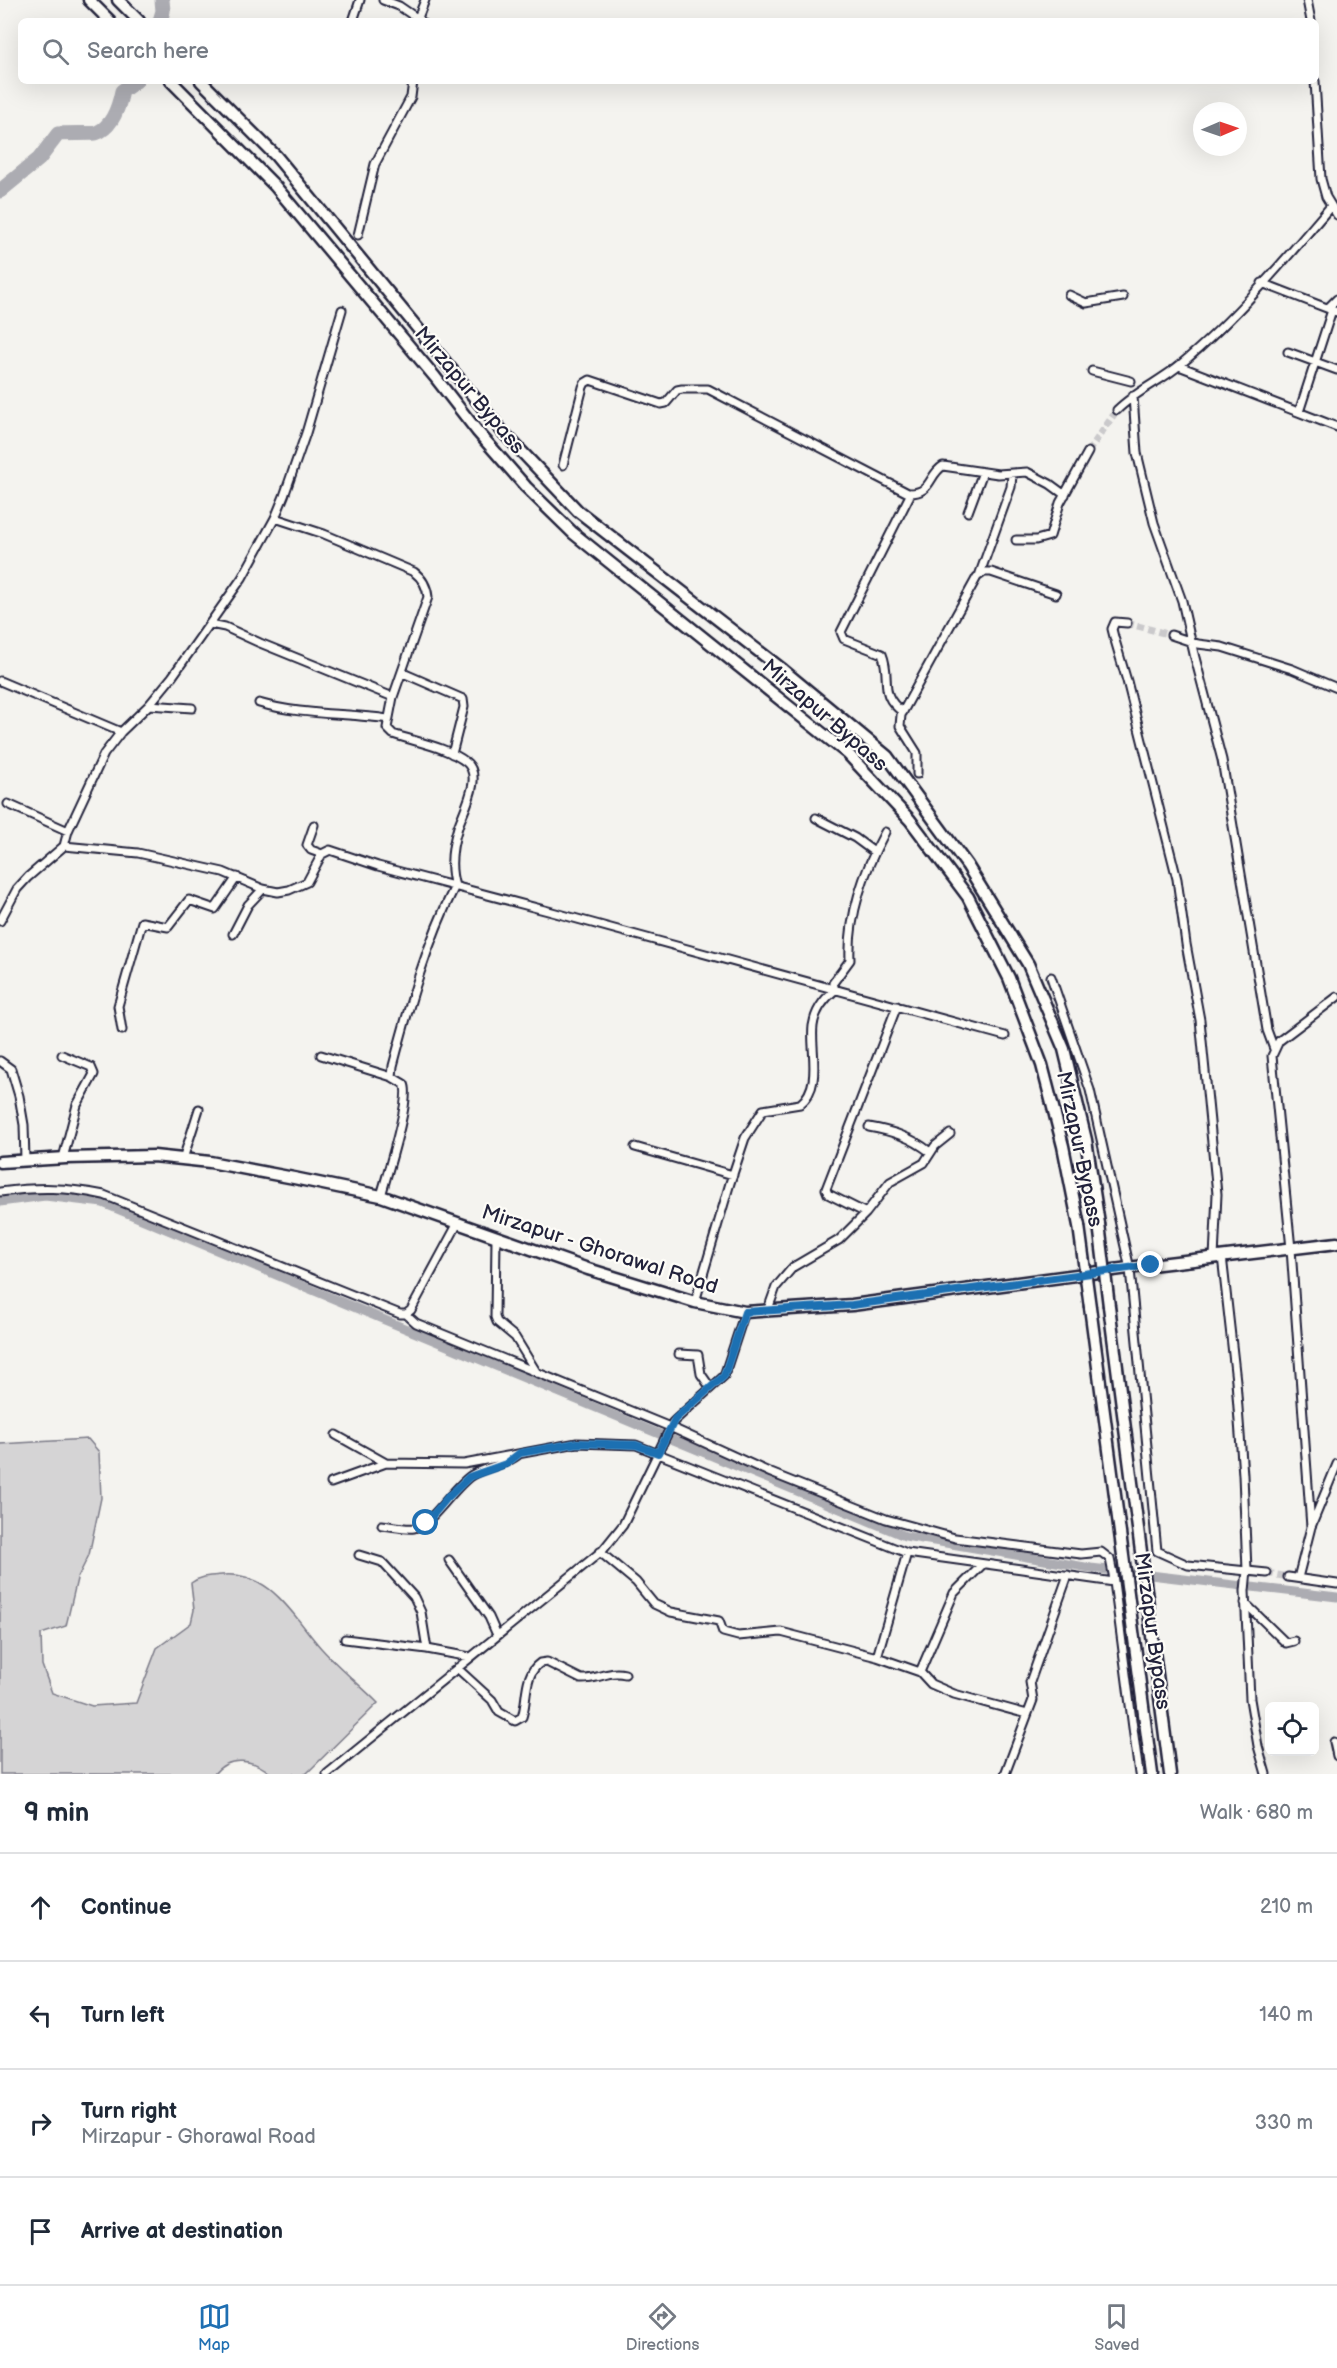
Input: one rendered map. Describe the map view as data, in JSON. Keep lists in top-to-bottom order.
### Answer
{
  "streets": {
    "main road": ["Mirzapur Bypass", "Mirzapur - Ghorawal Road"]
  },
  "north": "right",
  "page": {
    "search": "Search here",
    "heading": ["9 min", "Walk · 680 m"],
    "list": [
      ["Continue", "210 m"],
      ["Turn left", "140 m"],
      ["Turn right", "Mirzapur - Ghorawal Road", "330 m"],
      "Arrive at destination"
    ],
    "nav": ["Map", "Directions", "Saved"]
  }
}
